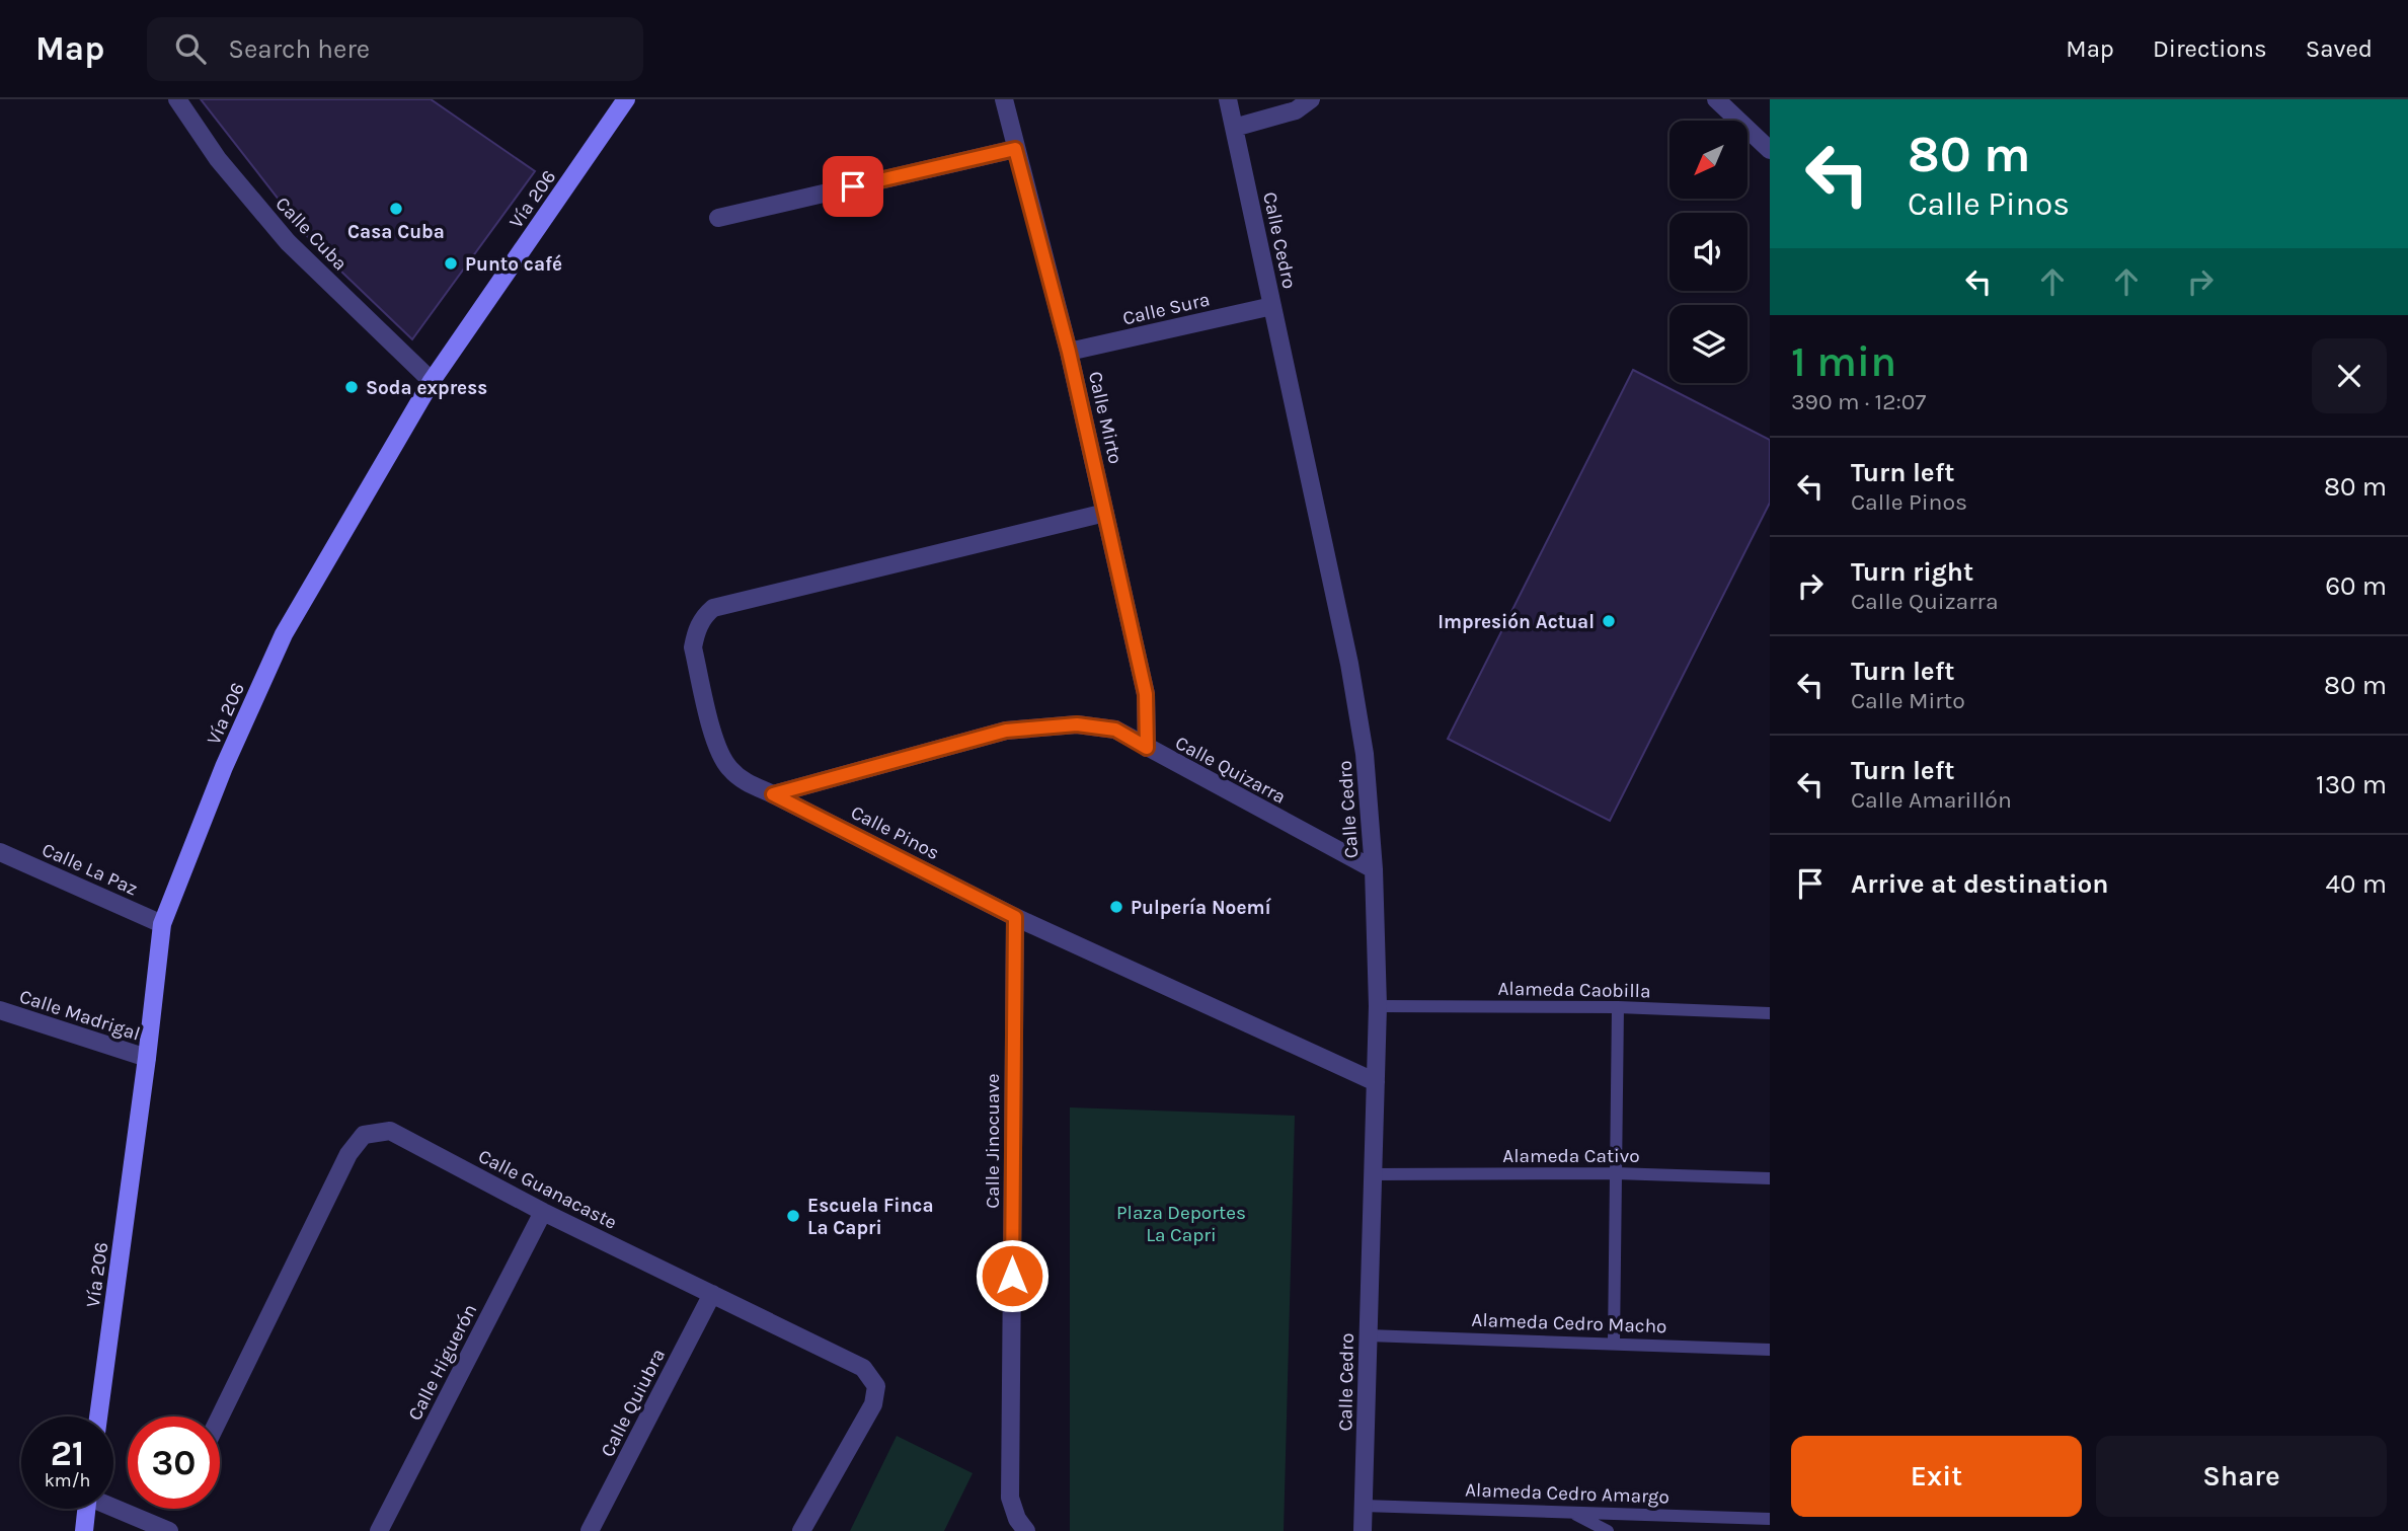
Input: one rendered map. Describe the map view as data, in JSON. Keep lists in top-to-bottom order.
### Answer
{
  "streets": {
    "main road": ["Vía 206"],
    "street": [
      "Calle Cuba",
      "Calle Cedro",
      "Calle Sura",
      "Calle Mirto",
      "Calle Quizarra",
      "Calle Pinos",
      "Calle La Paz",
      "Calle Madrigal",
      "Calle Jinocuave",
      "Calle Guanacaste",
      "Calle Higuerón",
      "Calle Quiubra"
    ],
    "lane": [
      "Alameda Caobilla",
      "Alameda Cativo",
      "Alameda Cedro Macho",
      "Alameda Cedro Amargo"
    ]
  },
  "crossings": [
    ["Vía 206", "Calle Cuba"],
    ["Vía 206", "Calle La Paz"],
    ["Vía 206", "Calle Madrigal"],
    ["Calle Cedro", "Calle Sura"],
    ["Calle Cedro", "Calle Quizarra"],
    ["Calle Cedro", "Calle Pinos"],
    ["Calle Cedro", "Alameda Caobilla"],
    ["Calle Cedro", "Alameda Cativo"],
    ["Calle Cedro", "Alameda Cedro Macho"],
    ["Calle Cedro", "Alameda Cedro Amargo"],
    ["Calle Sura", "Calle Mirto"],
    ["Calle Mirto", "Calle Quizarra"],
    ["Calle Mirto", "Calle Pinos"],
    ["Calle Quizarra", "Calle Pinos"],
    ["Calle Pinos", "Calle Jinocuave"],
    ["Calle Guanacaste", "Calle Higuerón"],
    ["Calle Guanacaste", "Calle Quiubra"]
  ],
  "parks": ["Plaza Deportes La Capri"],
  "places": [
    "Casa Cuba",
    "Punto café",
    "Soda express",
    "Impresión Actual",
    "Pulpería Noemí",
    "Escuela Finca La Capri"
  ],
  "north": "bottom left",
  "page": {
    "header": "Map",
    "search": "Search here",
    "nav": ["Map", "Directions", "Saved"],
    "turn": ["80 m", "Calle Pinos"],
    "heading": ["1 min", "390 m · 12:07"],
    "list": [
      {
        "name": "Turn left",
        "note": "Calle Pinos",
        "value": "80 m"
      },
      {
        "name": "Turn right",
        "note": "Calle Quizarra",
        "value": "60 m"
      },
      {
        "name": "Turn left",
        "note": "Calle Mirto",
        "value": "80 m"
      },
      {
        "name": "Turn left",
        "note": "Calle Amarillón",
        "value": "130 m"
      },
      {
        "name": "Arrive at destination",
        "value": "40 m"
      }
    ],
    "speed": "21 km/h",
    "limit": "30",
    "buttons": ["Exit", "Share"]
  }
}
